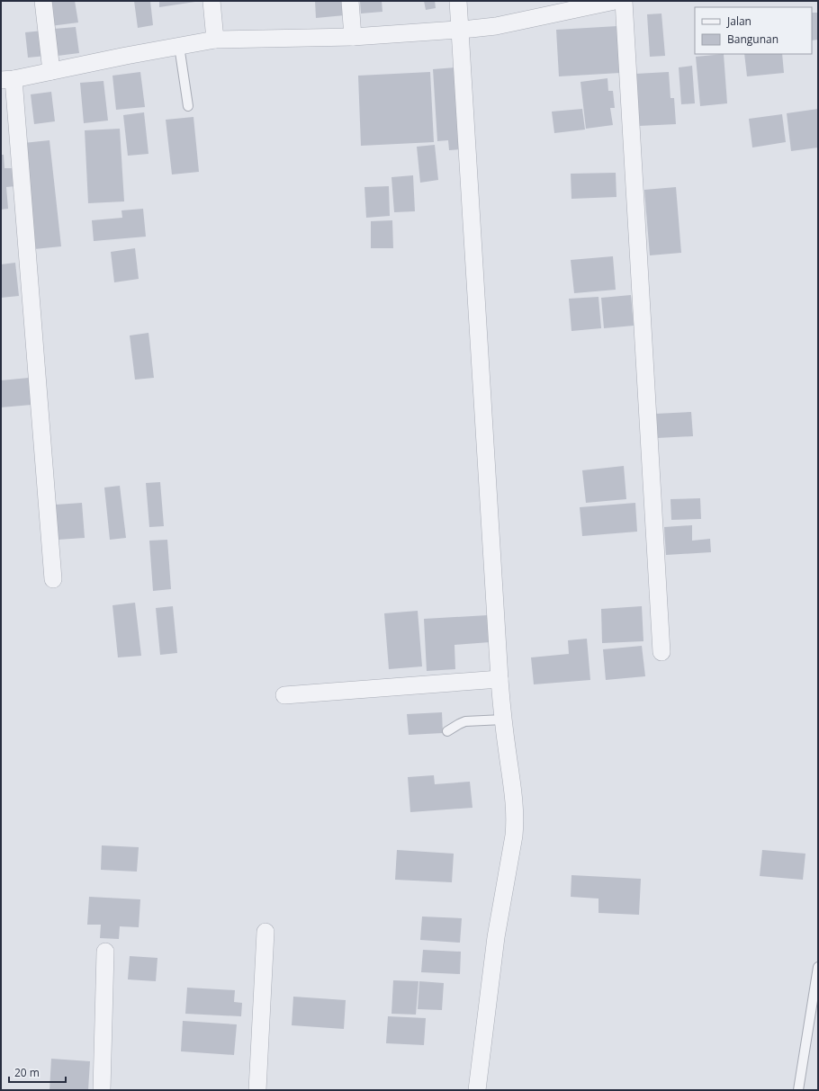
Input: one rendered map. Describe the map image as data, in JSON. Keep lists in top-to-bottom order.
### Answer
{
  "legend": ["Jalan", "Bangunan"],
  "scale_bar": "20 m"
}
